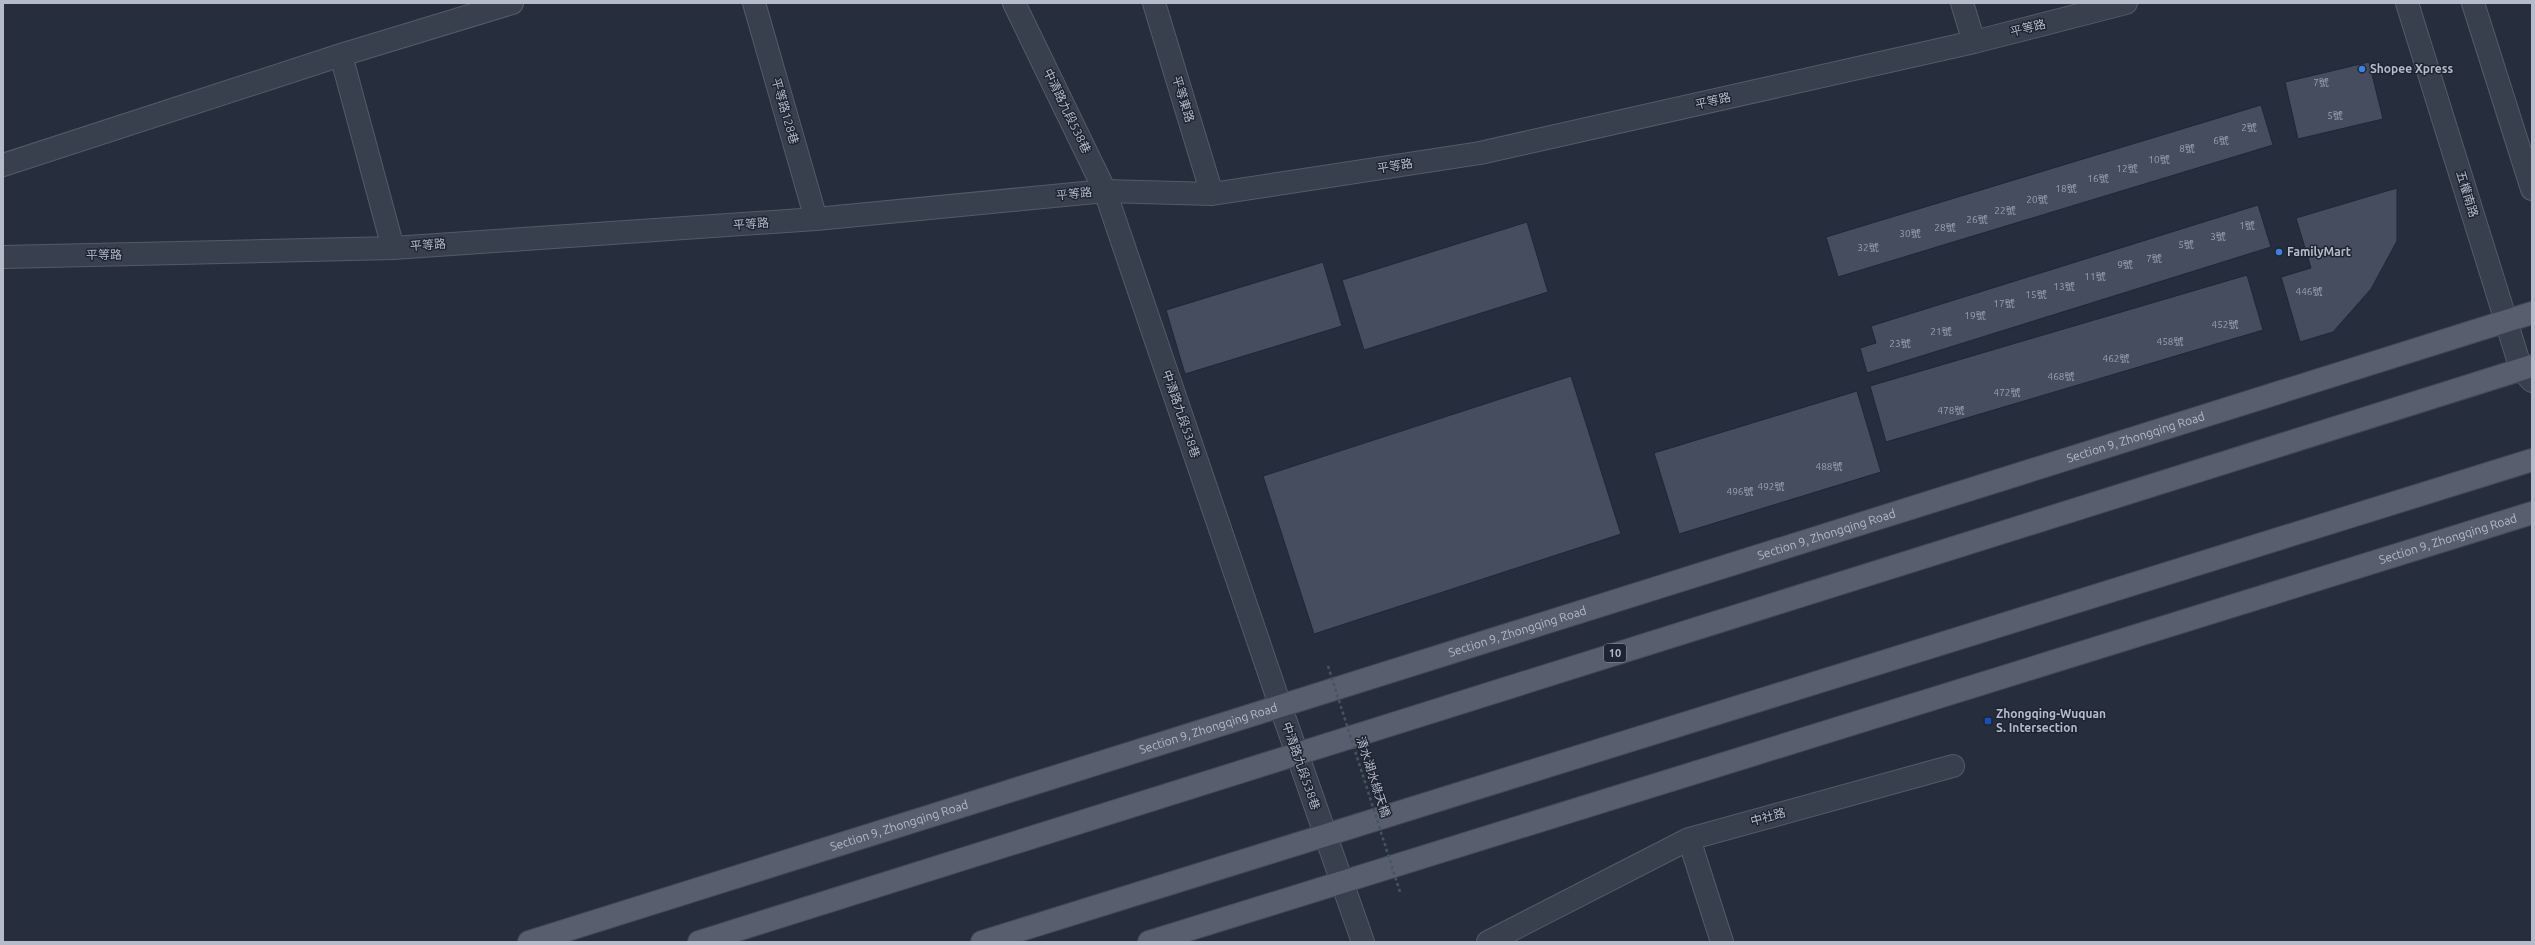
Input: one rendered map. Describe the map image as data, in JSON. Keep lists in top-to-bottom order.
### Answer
{
  "streets": {
    "main road": ["Section 9, Zhongqing Road", "10"],
    "street": [
      "平等路",
      "平等東路",
      "平等路128巷",
      "中清路九段538巷",
      "五權南路",
      "中社路"
    ],
    "path": ["清水湖水綠天橋"]
  },
  "crossings": [
    ["平等路", "平等東路"],
    ["平等路", "平等路128巷"],
    ["平等路", "中清路九段538巷"],
    ["中清路九段538巷", "Section 9, Zhongqing Road"],
    ["中清路九段538巷", "10"],
    ["五權南路", "Section 9, Zhongqing Road"],
    ["五權南路", "10"]
  ],
  "places": {
    "other": ["Shopee Xpress", "FamilyMart"],
    "transit": ["Zhongqing-Wuquan S. Intersection"]
  },
  "house_numbers": [
    "7號",
    "5號",
    "2號",
    "6號",
    "8號",
    "10號",
    "12號",
    "16號",
    "18號",
    "20號",
    "22號",
    "26號",
    "1號",
    "28號",
    "30號",
    "3號",
    "5號",
    "32號",
    "7號",
    "9號",
    "11號",
    "13號",
    "446號",
    "15號",
    "17號",
    "19號",
    "452號",
    "21號",
    "458號",
    "23號",
    "462號",
    "468號",
    "472號",
    "478號",
    "488號",
    "492號",
    "496號"
  ]
}
